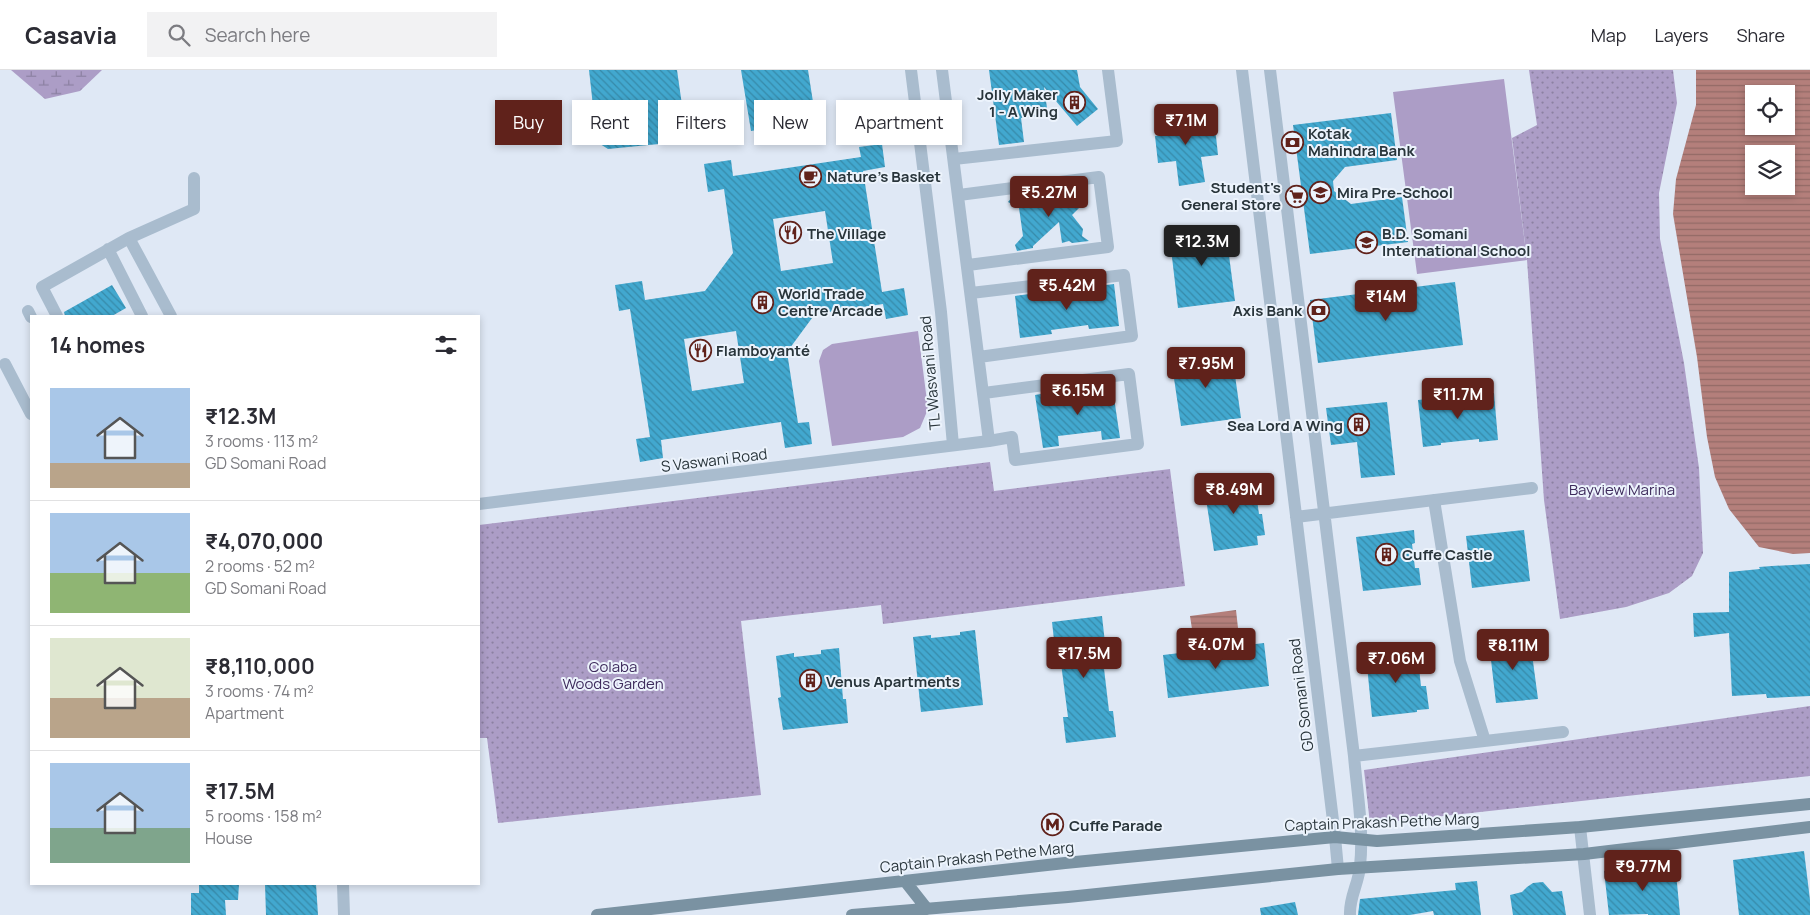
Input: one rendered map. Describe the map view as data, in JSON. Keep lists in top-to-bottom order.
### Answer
{
  "streets": {
    "main road": ["Captain Prakash Pethe Marg"],
    "street": ["TL Wasvani Road", "S Vaswani Road", "GD Somani Road"]
  },
  "crossings": [
    ["TL Wasvani Road", "S Vaswani Road"],
    ["GD Somani Road", "Captain Prakash Pethe Marg"]
  ],
  "parks": ["Bayview Marina", "Colaba Woods Garden"],
  "places": {
    "building": [
      "Jolly Maker 1 - A Wing",
      "World Trade Centre Arcade",
      "Sea Lord A Wing",
      "Cuffe Castle",
      "Venus Apartments"
    ],
    "bank": ["Kotak Mahindra Bank", "Axis Bank"],
    "cafe": ["Nature's Basket"],
    "school or university": ["Mira Pre-School", "B.D. Somani International School"],
    "supermarket": ["Student's General Store"],
    "restaurant": ["The Village", "Flamboyanté"],
    "metro station": ["Cuffe Parade"]
  },
  "page": {
    "header": "Casavia",
    "search": "Search here",
    "nav": ["Map", "Layers", "Share"],
    "chip": [
      "Buy",
      "Rent",
      "Filters",
      "New",
      "Apartment"
    ],
    "price": [
      "₹7.1M",
      "₹5.27M",
      "₹12.3M",
      "₹5.42M",
      "₹14M",
      "₹7.95M",
      "₹6.15M",
      "₹11.7M",
      "₹8.49M",
      "₹4.07M",
      "₹8.11M",
      "₹17.5M",
      "₹7.06M",
      "₹9.77M"
    ],
    "heading": "14 homes",
    "list": [
      {
        "name": "₹12.3M",
        "note": "3 rooms · 113 m² · GD Somani Road"
      },
      {
        "name": "₹4,070,000",
        "note": "2 rooms · 52 m² · GD Somani Road"
      },
      {
        "name": "₹8,110,000",
        "note": "3 rooms · 74 m² · Apartment"
      },
      {
        "name": "₹17.5M",
        "note": "5 rooms · 158 m² · House"
      }
    ]
  }
}
